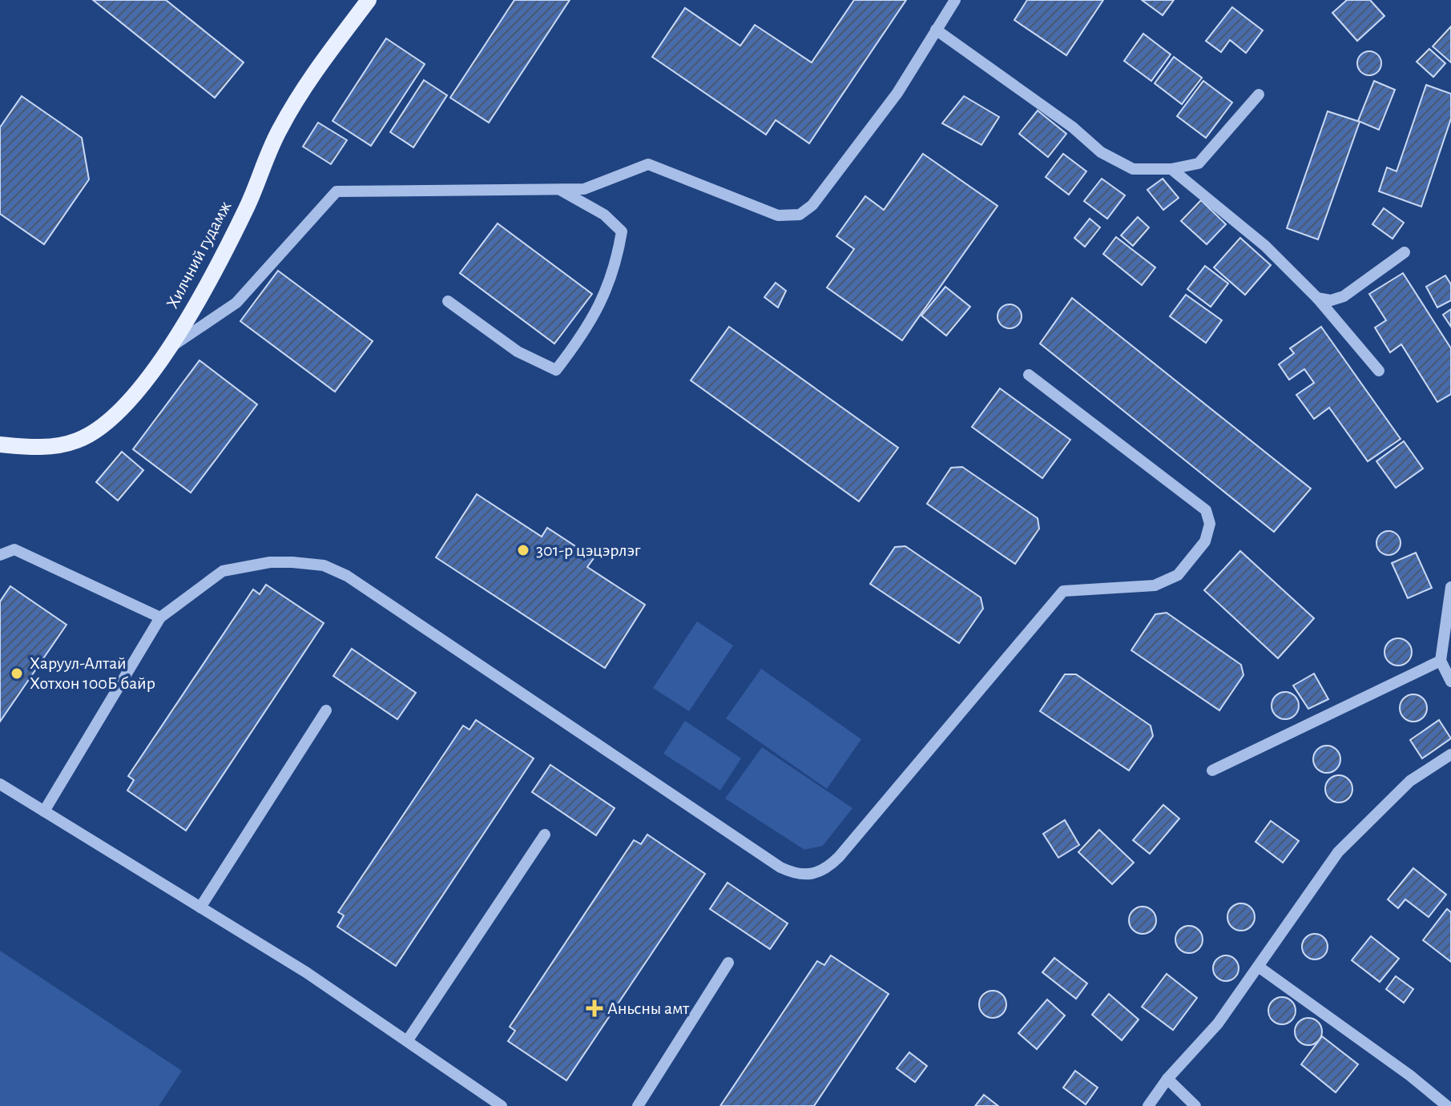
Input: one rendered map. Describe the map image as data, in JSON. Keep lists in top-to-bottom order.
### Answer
{
  "streets": {
    "main road": ["Хилчний гудамж"]
  },
  "places": {
    "other": ["301-р цэцэрлэг", "Харуул-Алтай Хотхон 100Б байр"],
    "health": ["Аньсны амт"]
  }
}
